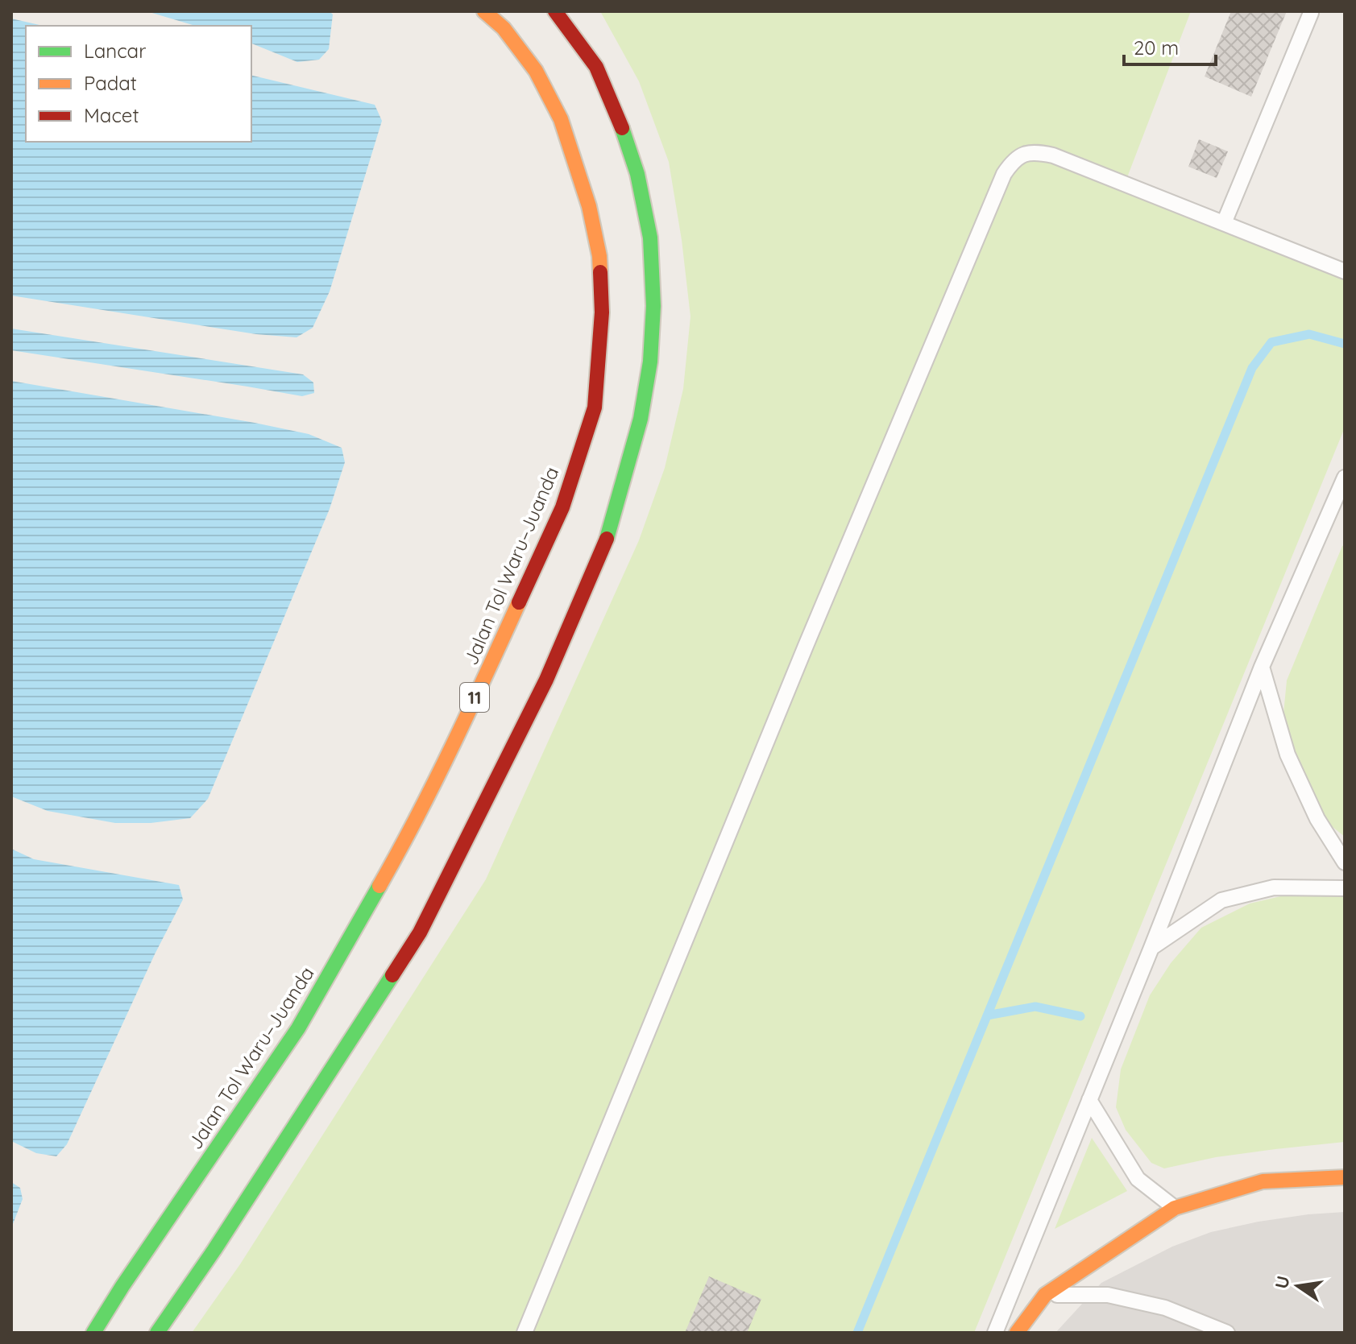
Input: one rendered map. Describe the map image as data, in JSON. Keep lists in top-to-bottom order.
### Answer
{
  "streets": {
    "main road": ["Jalan Tol Waru–Juanda", "11"]
  },
  "legend": ["Lancar", "Padat", "Macet"],
  "scale_bar": "20 m",
  "north": "left"
}
